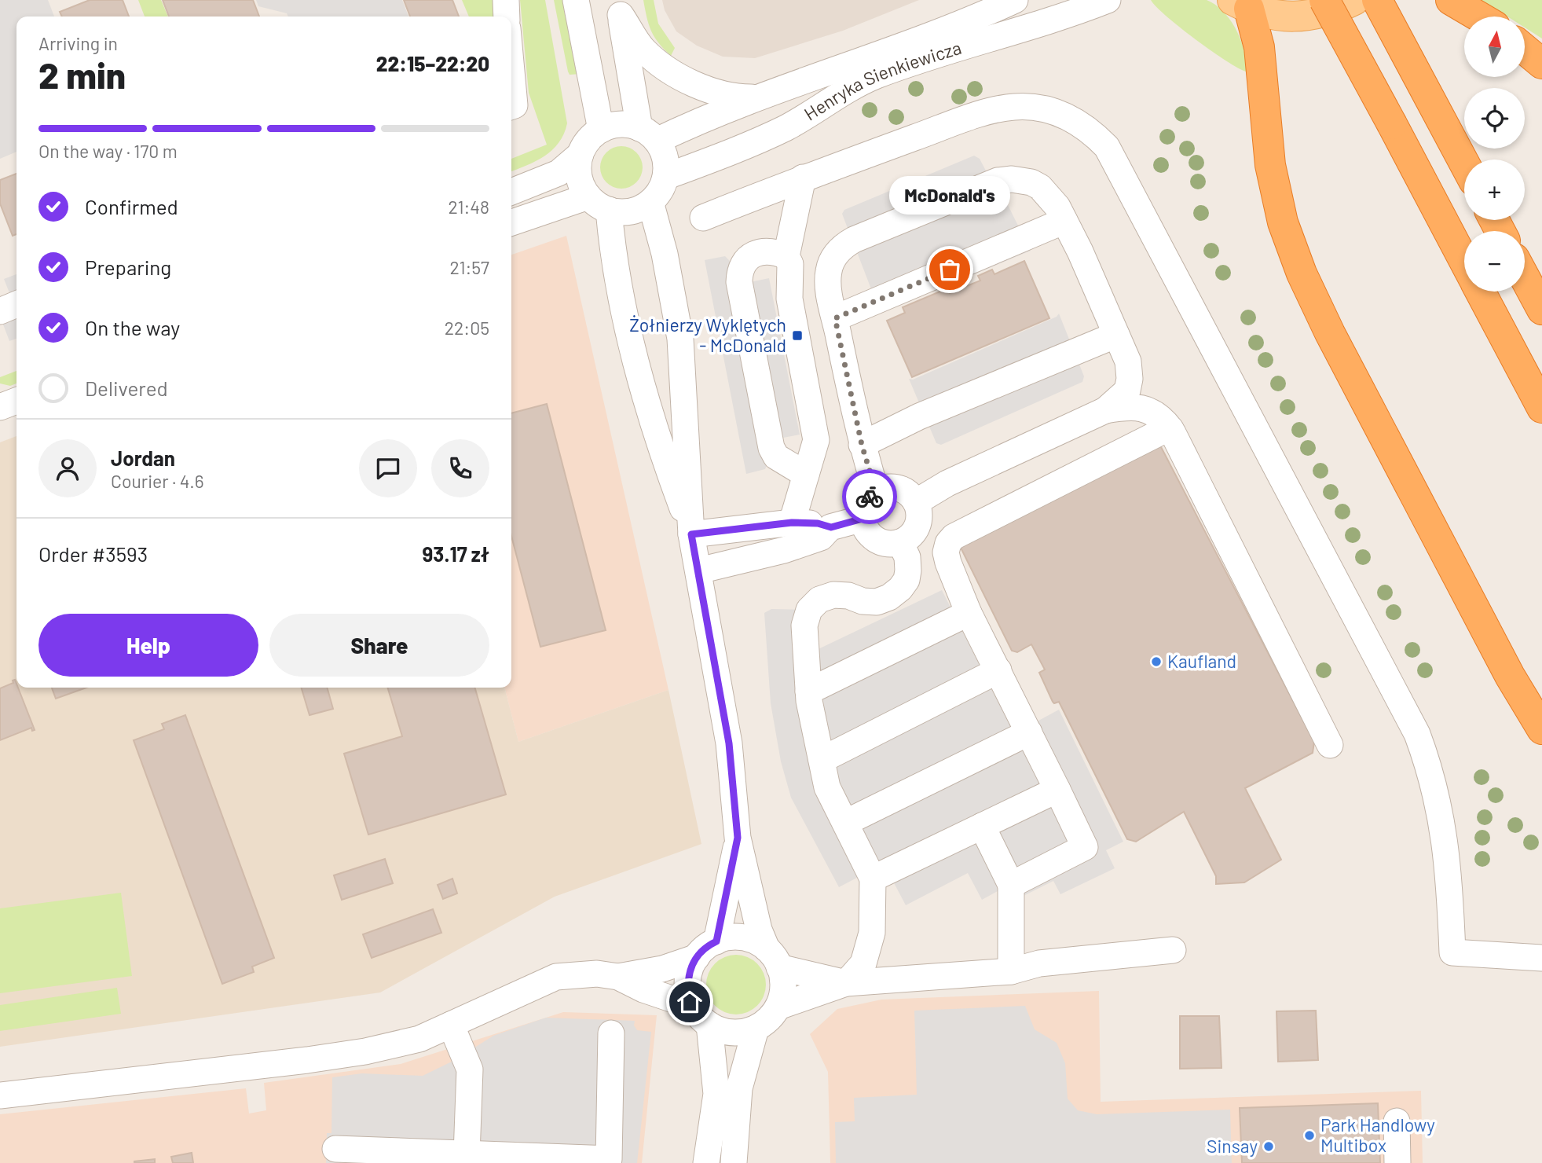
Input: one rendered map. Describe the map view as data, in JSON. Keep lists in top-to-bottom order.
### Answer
{
  "streets": {
    "street": ["Henryka Sienkiewicza"]
  },
  "places": {
    "other": [
      "McDonald's",
      "Kaufland",
      "Park Handlowy Multibox",
      "Sinsay"
    ],
    "transit": ["Żołnierzy Wyklętych - McDonald"]
  },
  "north": "top",
  "page": {
    "map_buttons": ["+", "−"],
    "heading": ["2 min", "Arriving in", "22:15–22:20"],
    "panel": [
      "Jordan",
      "Courier · 4.6",
      "Order #3593",
      "93.17 zł"
    ],
    "bar": "On the way · 170 m",
    "bubble": "McDonald's",
    "list": [
      ["Confirmed", "21:48"],
      ["Preparing", "21:57"],
      ["On the way", "22:05"],
      "Delivered"
    ],
    "buttons": ["Help", "Share"]
  }
}
